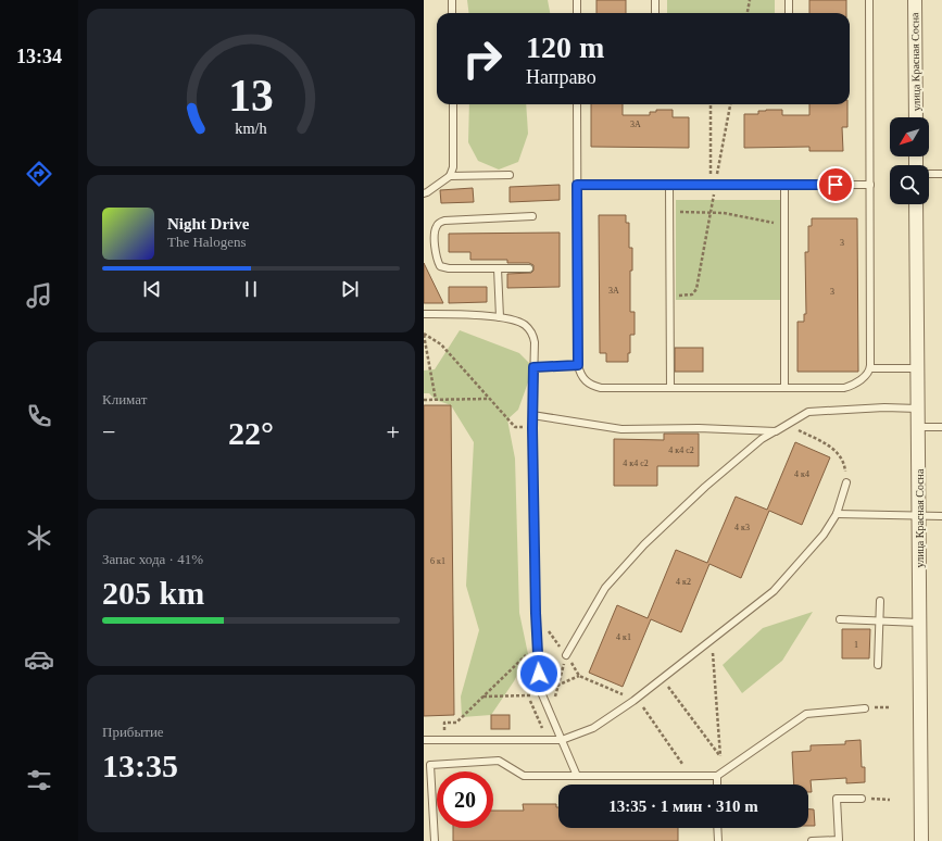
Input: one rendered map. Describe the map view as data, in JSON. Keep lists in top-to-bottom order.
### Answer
{
  "streets": {
    "street": ["улица Красная Сосна"]
  },
  "house_numbers": [
    "3А",
    "3",
    "3А",
    "3",
    "4 к4 с2",
    "4 к4 с2",
    "4 к4",
    "4 к3",
    "6 к1",
    "4 к2",
    "4 к1",
    "1"
  ],
  "north": "bottom left",
  "page": {
    "tabs": "13:34",
    "turn": ["120 m", "Направо"],
    "song": ["Night Drive", "The Halogens"],
    "tile": [
      "Климат",
      ["Запас хода · 41%", "205 km"],
      ["Прибытие", "13:35"]
    ],
    "heat": ["−", "22°", "+"],
    "limit": "20",
    "trip": "13:35 · 1 мин · 310 m",
    "gauge": ["13", "km/h"]
  }
}
